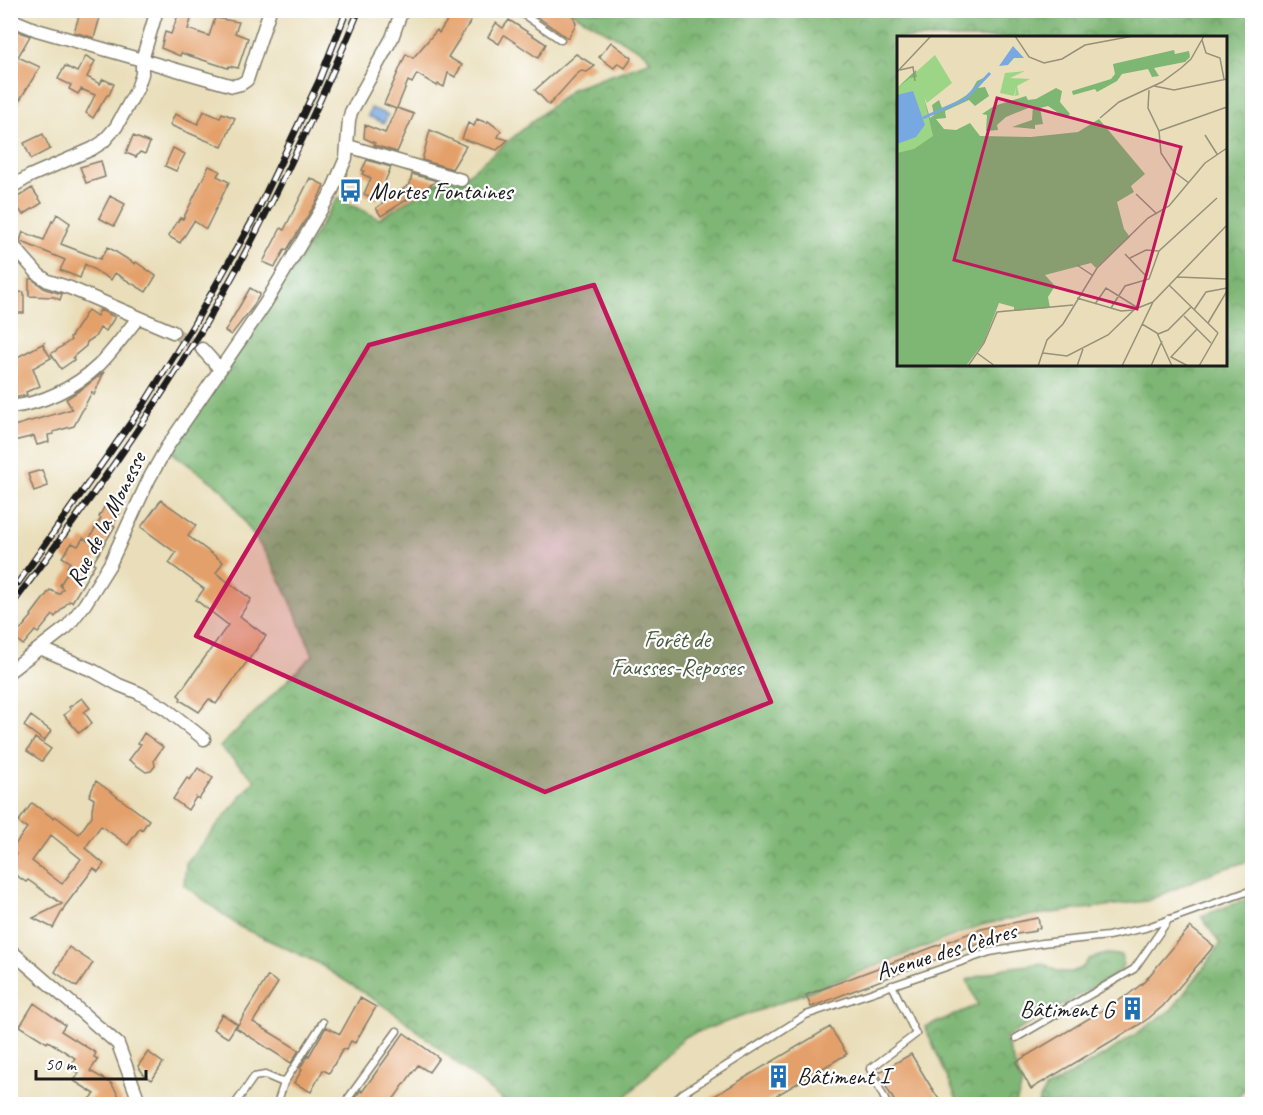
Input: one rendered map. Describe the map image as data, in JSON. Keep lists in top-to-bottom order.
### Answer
{
  "streets": {
    "street": ["Rue de la Monesse"],
    "lane": ["Avenue des Cèdres"]
  },
  "parks": ["Forêt de Fausses-Reposes"],
  "places": {
    "bus stop": ["Mortes Fontaines"],
    "building": ["Bâtiment G", "Bâtiment I"]
  },
  "scale_bar": "50 m"
}
